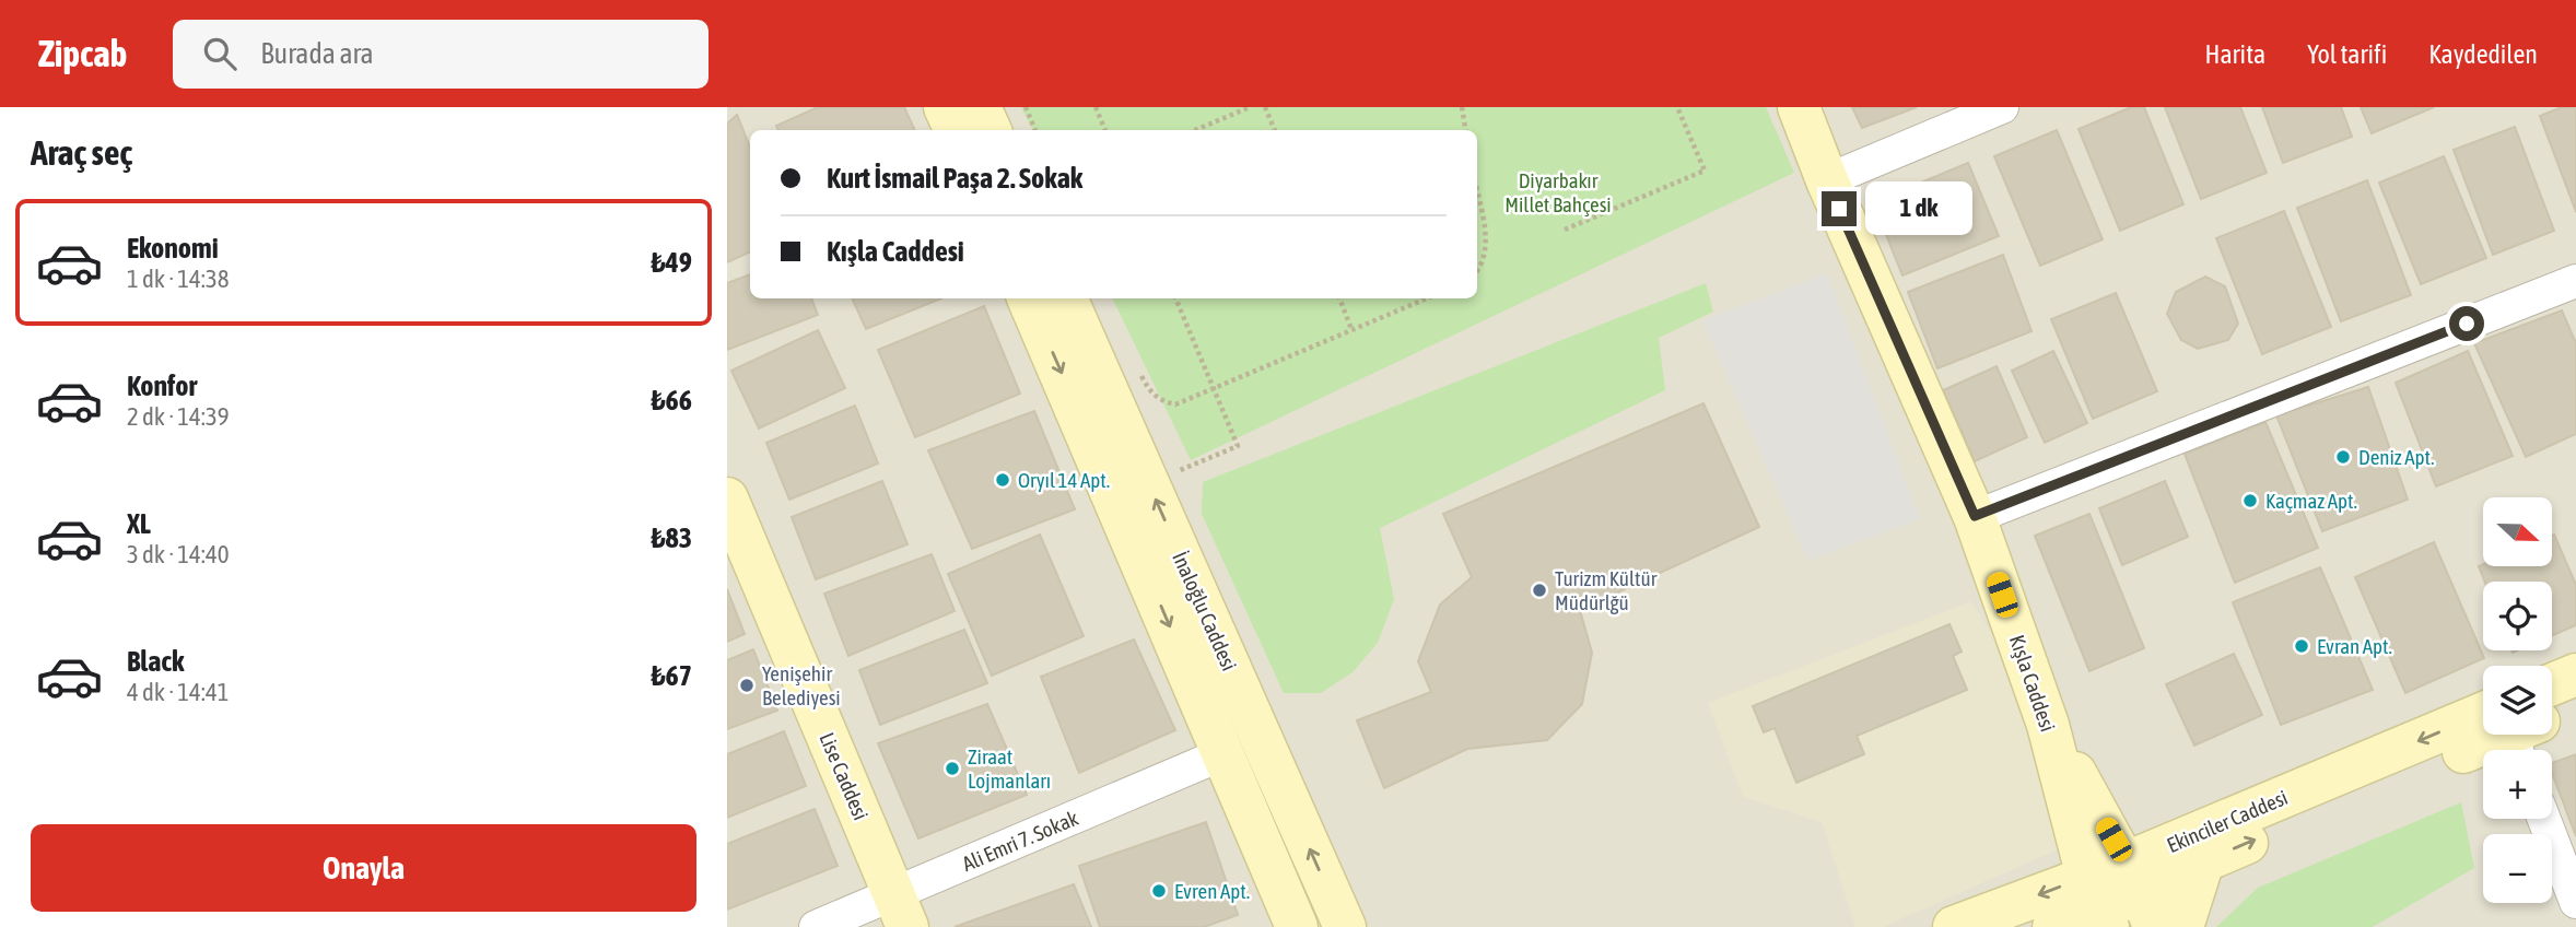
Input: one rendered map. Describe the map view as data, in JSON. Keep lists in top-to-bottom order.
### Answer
{
  "streets": {
    "main road": [
      "İnaloğlu Caddesi",
      "Kışla Caddesi",
      "Lise Caddesi",
      "Ekinciler Caddesi"
    ],
    "street": ["Ali Emri 7. Sokak"]
  },
  "crossings": [
    ["İnaloğlu Caddesi", "Ali Emri 7. Sokak"],
    ["Kışla Caddesi", "Ekinciler Caddesi"],
    ["Lise Caddesi", "Ali Emri 7. Sokak"]
  ],
  "parks": ["Diyarbakır Millet Bahçesi"],
  "places": [
    "Deniz Apt.",
    "Oryıl 14 Apt.",
    "Kaçmaz Apt.",
    "Turizm Kültür Müdürlğü",
    "Evran Apt.",
    "Yenişehir Belediyesi",
    "Ziraat Lojmanları",
    "Evren Apt."
  ],
  "north": "right",
  "page": {
    "header": "Zipcab",
    "search": "Burada ara",
    "nav": ["Harita", "Yol tarifi", "Kaydedilen"],
    "heading": "Araç seç",
    "banner": ["Kurt İsmail Paşa 2. Sokak", "Kışla Caddesi"],
    "bubble": "1 dk",
    "list": [
      {
        "name": "Ekonomi",
        "note": "1 dk · 14:38",
        "value": "₺49"
      },
      {
        "name": "Konfor",
        "note": "2 dk · 14:39",
        "value": "₺66"
      },
      {
        "name": "XL",
        "note": "3 dk · 14:40",
        "value": "₺83"
      },
      {
        "name": "Black",
        "note": "4 dk · 14:41",
        "value": "₺67"
      }
    ],
    "map_buttons": ["+", "−"],
    "buttons": "Onayla"
  }
}
